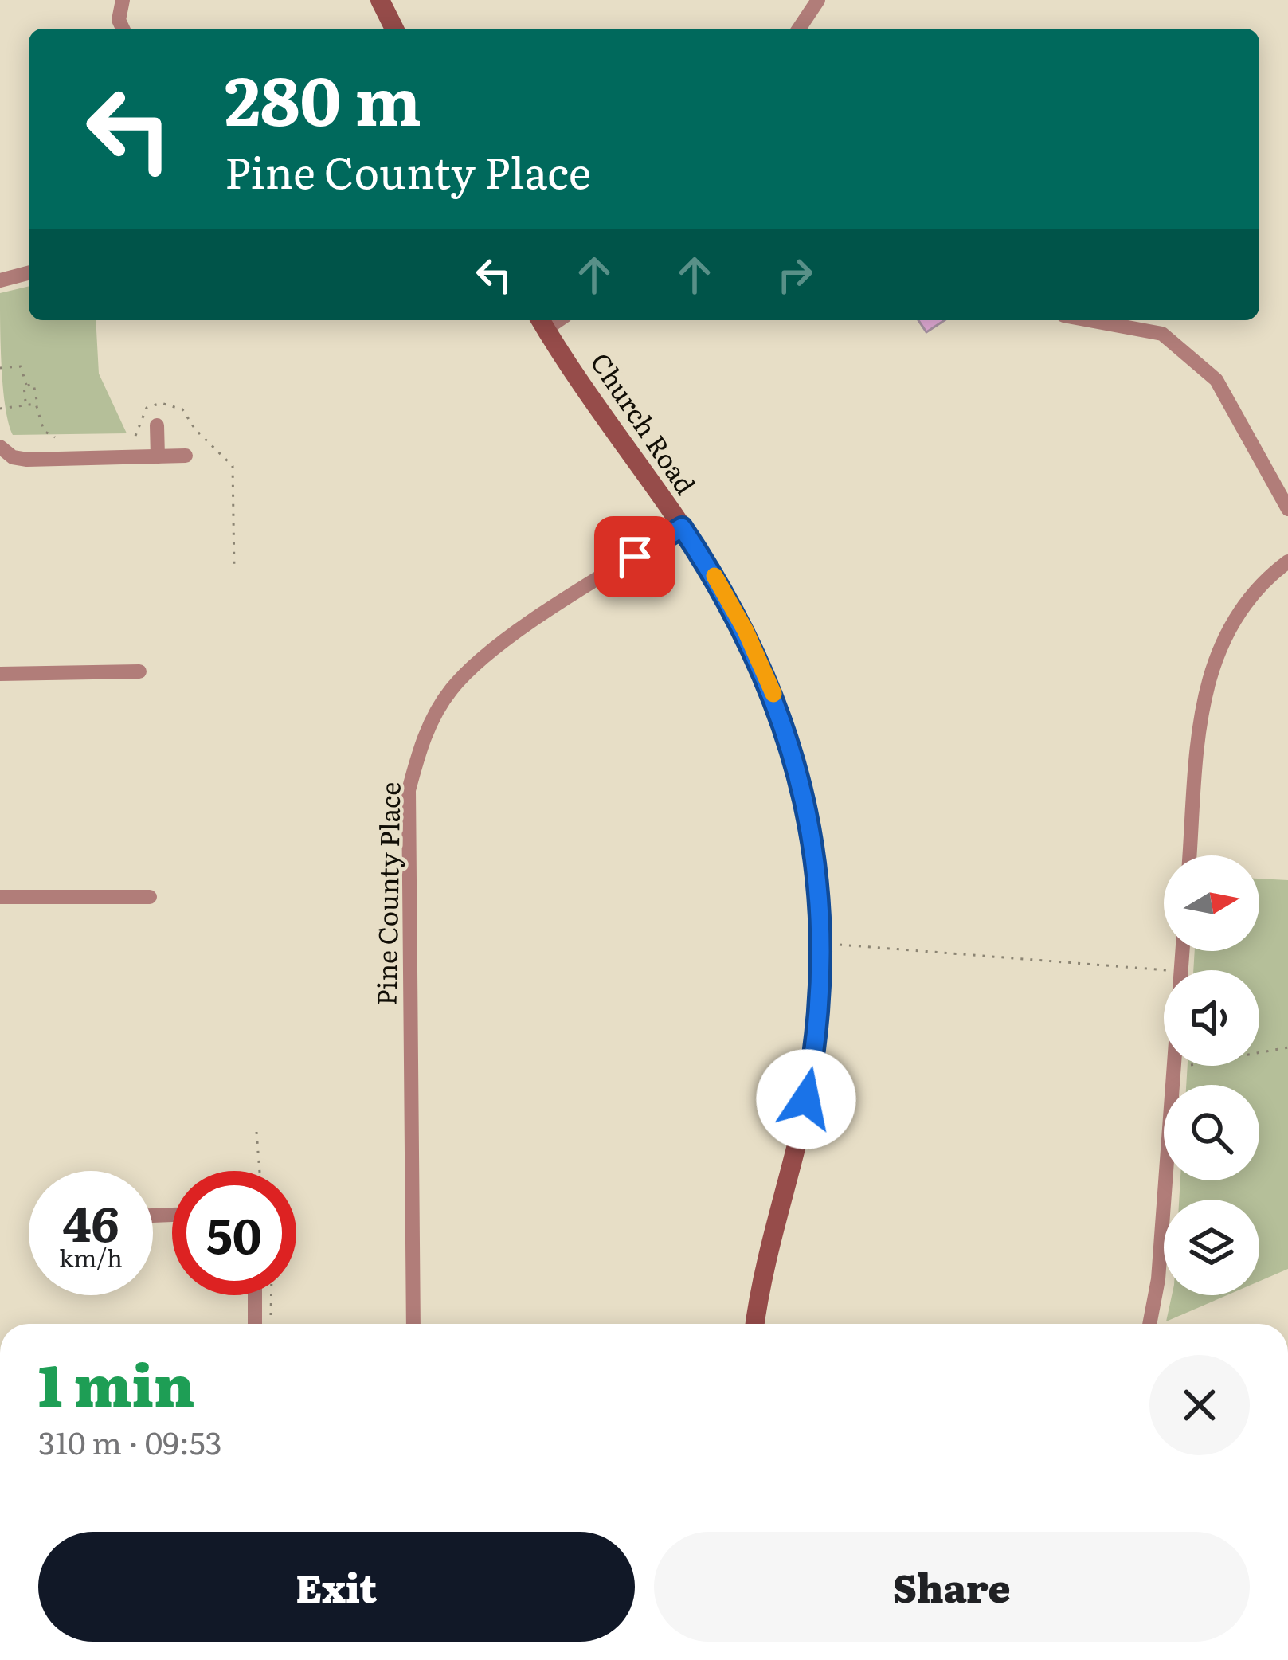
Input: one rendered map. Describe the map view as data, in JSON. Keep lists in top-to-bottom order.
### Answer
{
  "streets": {
    "main road": ["Church Road"],
    "street": ["Pine County Place"]
  },
  "crossings": [
    ["Church Road", "Pine County Place"]
  ],
  "north": "right",
  "page": {
    "turn": ["280 m", "Pine County Place"],
    "speed": "46 km/h",
    "limit": "50",
    "heading": ["1 min", "310 m · 09:53"],
    "buttons": ["Exit", "Share"]
  }
}
